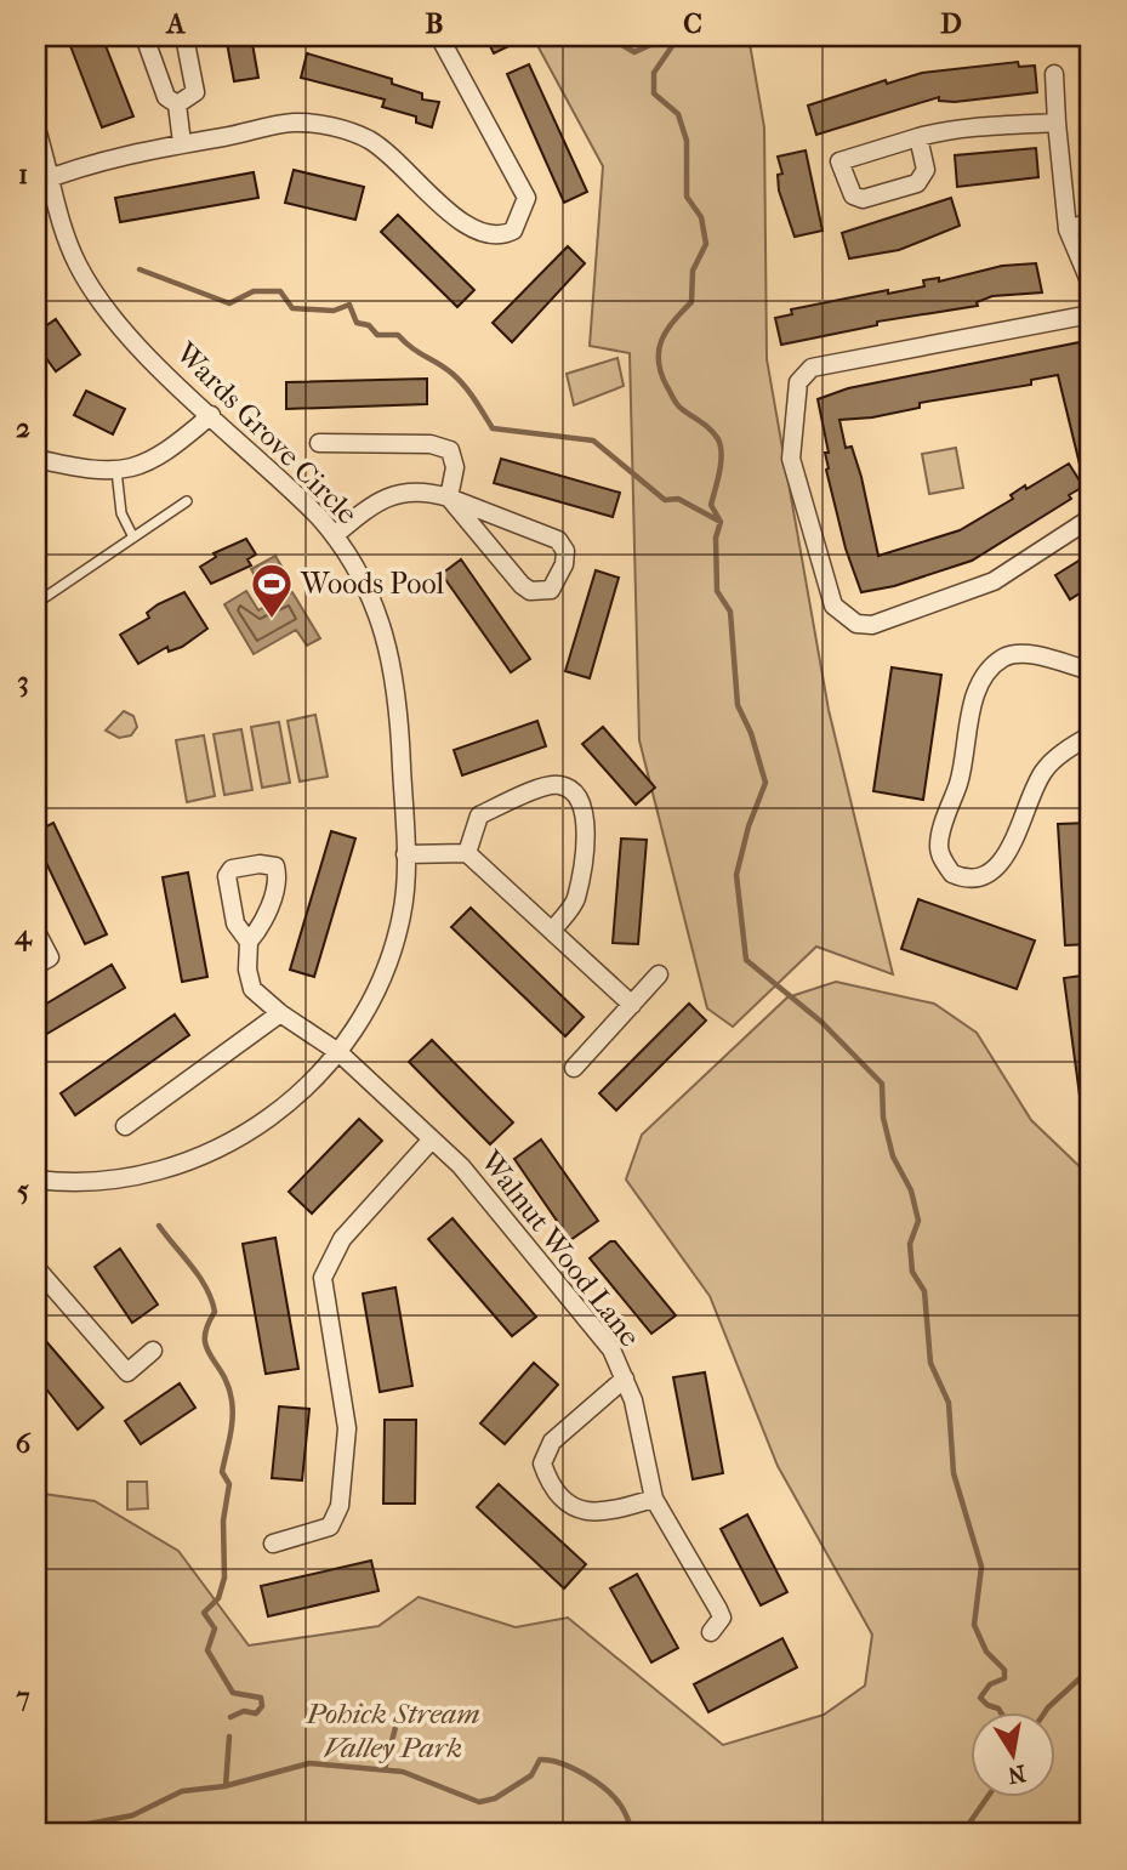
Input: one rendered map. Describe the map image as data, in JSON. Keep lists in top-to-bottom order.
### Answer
{
  "streets": {
    "street": ["Wards Grove Circle", "Walnut Wood Lane"]
  },
  "crossings": [
    ["Wards Grove Circle", "Walnut Wood Lane"]
  ],
  "parks": ["Pohick Stream Valley Park"],
  "places": {
    "sports": ["Woods Pool"]
  },
  "north": "bottom",
  "grid": {
    "columns": [
      "A",
      "B",
      "C",
      "D"
    ],
    "rows": [
      "1",
      "2",
      "3",
      "4",
      "5",
      "6",
      "7"
    ]
  }
}
